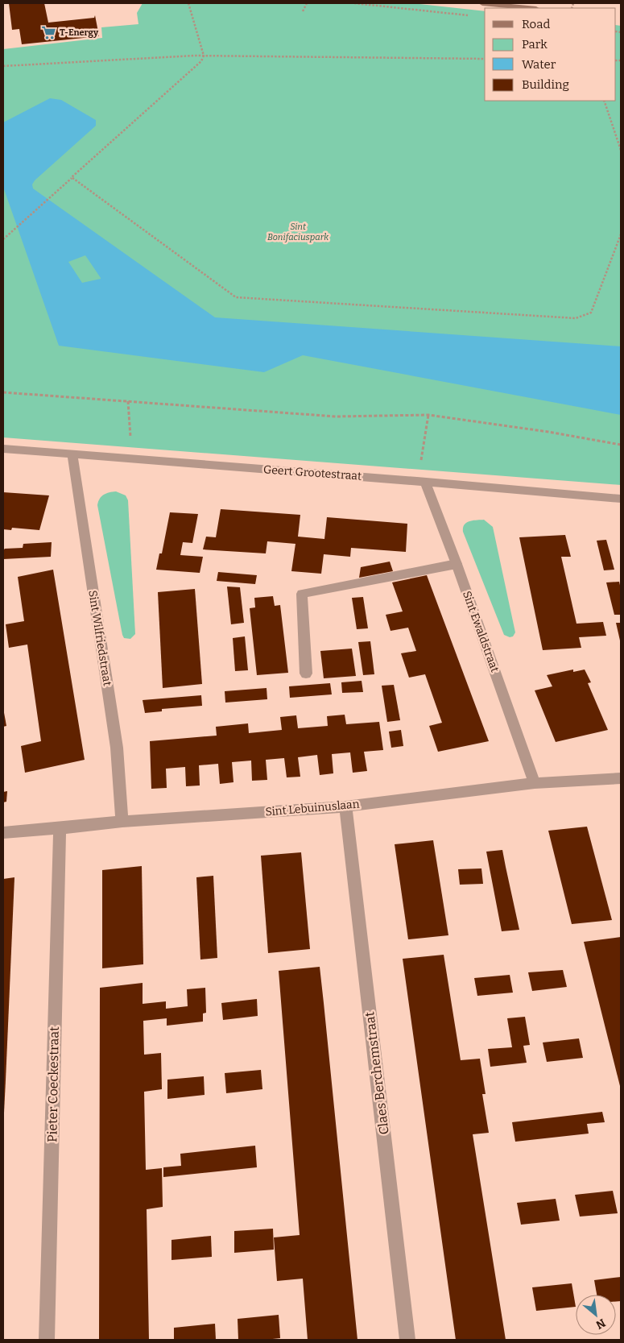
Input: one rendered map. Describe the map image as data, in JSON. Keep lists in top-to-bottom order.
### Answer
{
  "streets": {
    "street": [
      "Geert Grootestraat",
      "Sint Ewaldstraat",
      "Sint Wilfriedstraat",
      "Sint Lebuinuslaan",
      "Claes Berchemstraat",
      "Pieter Coeckestraat"
    ]
  },
  "crossings": [
    ["Geert Grootestraat", "Sint Ewaldstraat"],
    ["Geert Grootestraat", "Sint Wilfriedstraat"],
    ["Sint Ewaldstraat", "Sint Lebuinuslaan"],
    ["Sint Wilfriedstraat", "Sint Lebuinuslaan"],
    ["Sint Lebuinuslaan", "Claes Berchemstraat"],
    ["Sint Lebuinuslaan", "Pieter Coeckestraat"]
  ],
  "parks": ["Sint Bonifaciuspark"],
  "places": {
    "supermarket": ["T-Energy"]
  },
  "legend": [
    "Road",
    "Park",
    "Water",
    "Building"
  ],
  "north": "bottom right"
}
